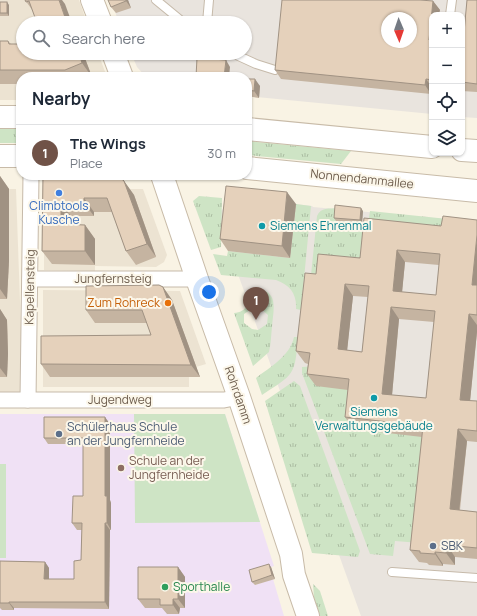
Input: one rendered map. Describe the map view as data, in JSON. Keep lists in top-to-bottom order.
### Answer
{
  "streets": {
    "main road": ["Nonnendammallee", "Rohrdamm"],
    "street": ["Jungfernsteig", "Kapellensteig", "Jugendweg"]
  },
  "crossings": [
    ["Jungfernsteig", "Kapellensteig"],
    ["Jungfernsteig", "Rohrdamm"],
    ["Kapellensteig", "Jugendweg"],
    ["Rohrdamm", "Jugendweg"]
  ],
  "places": [
    "Climbtools Kusche",
    "Siemens Ehrenmal",
    "Zum Rohreck",
    "Siemens Verwaltungsgebäude",
    "Schülerhaus Schule an der Jungfernheide",
    "Schule an der Jungfernheide",
    "SBK",
    "Sporthalle"
  ],
  "north": "bottom",
  "page": {
    "map_buttons": ["+", "−"],
    "search": "Search here",
    "heading": "Nearby",
    "list": [
      {
        "mark": "1",
        "name": "The Wings",
        "note": "Place",
        "value": "30 m"
      }
    ],
    "pins": "1"
  }
}
